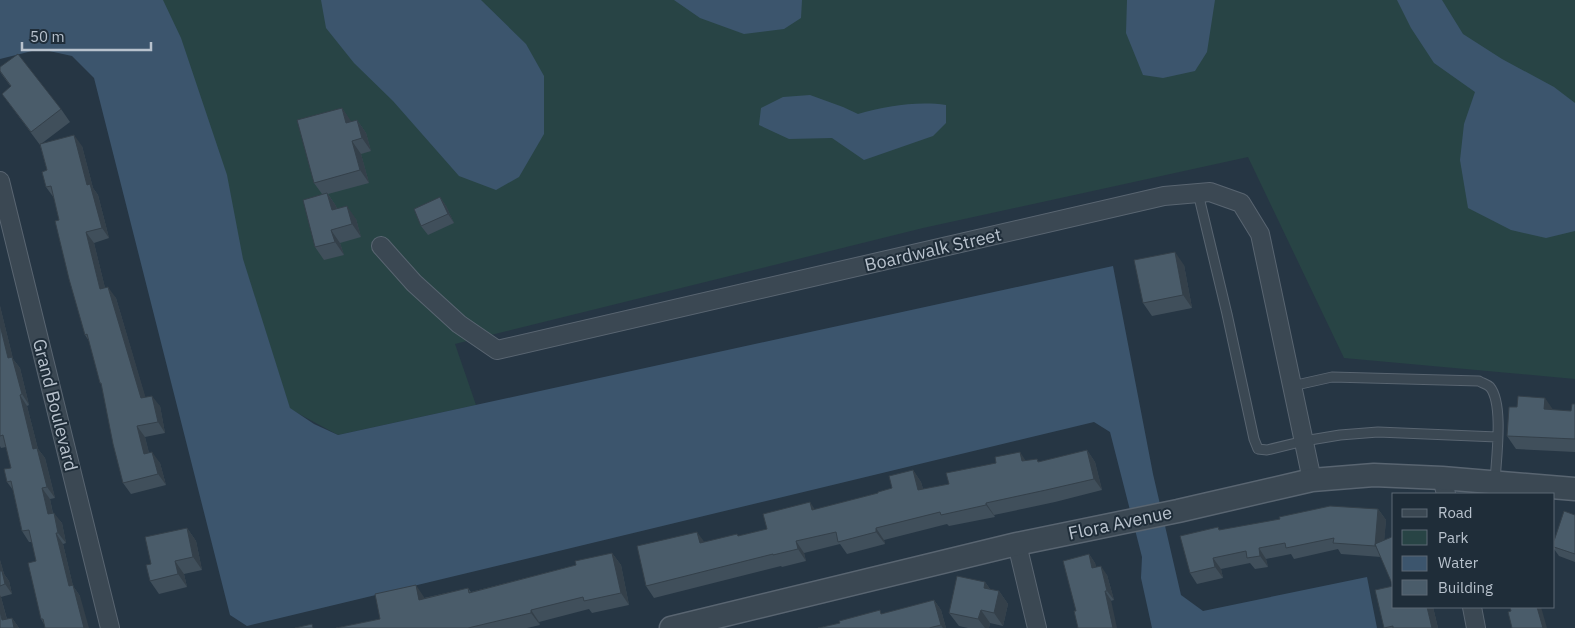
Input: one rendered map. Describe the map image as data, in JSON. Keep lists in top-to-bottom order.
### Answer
{
  "streets": {
    "street": ["Boardwalk Street", "Grand Boulevard", "Flora Avenue"]
  },
  "crossings": [
    ["Boardwalk Street", "Flora Avenue"]
  ],
  "legend": [
    "Road",
    "Park",
    "Water",
    "Building"
  ],
  "scale_bar": "50 m"
}
